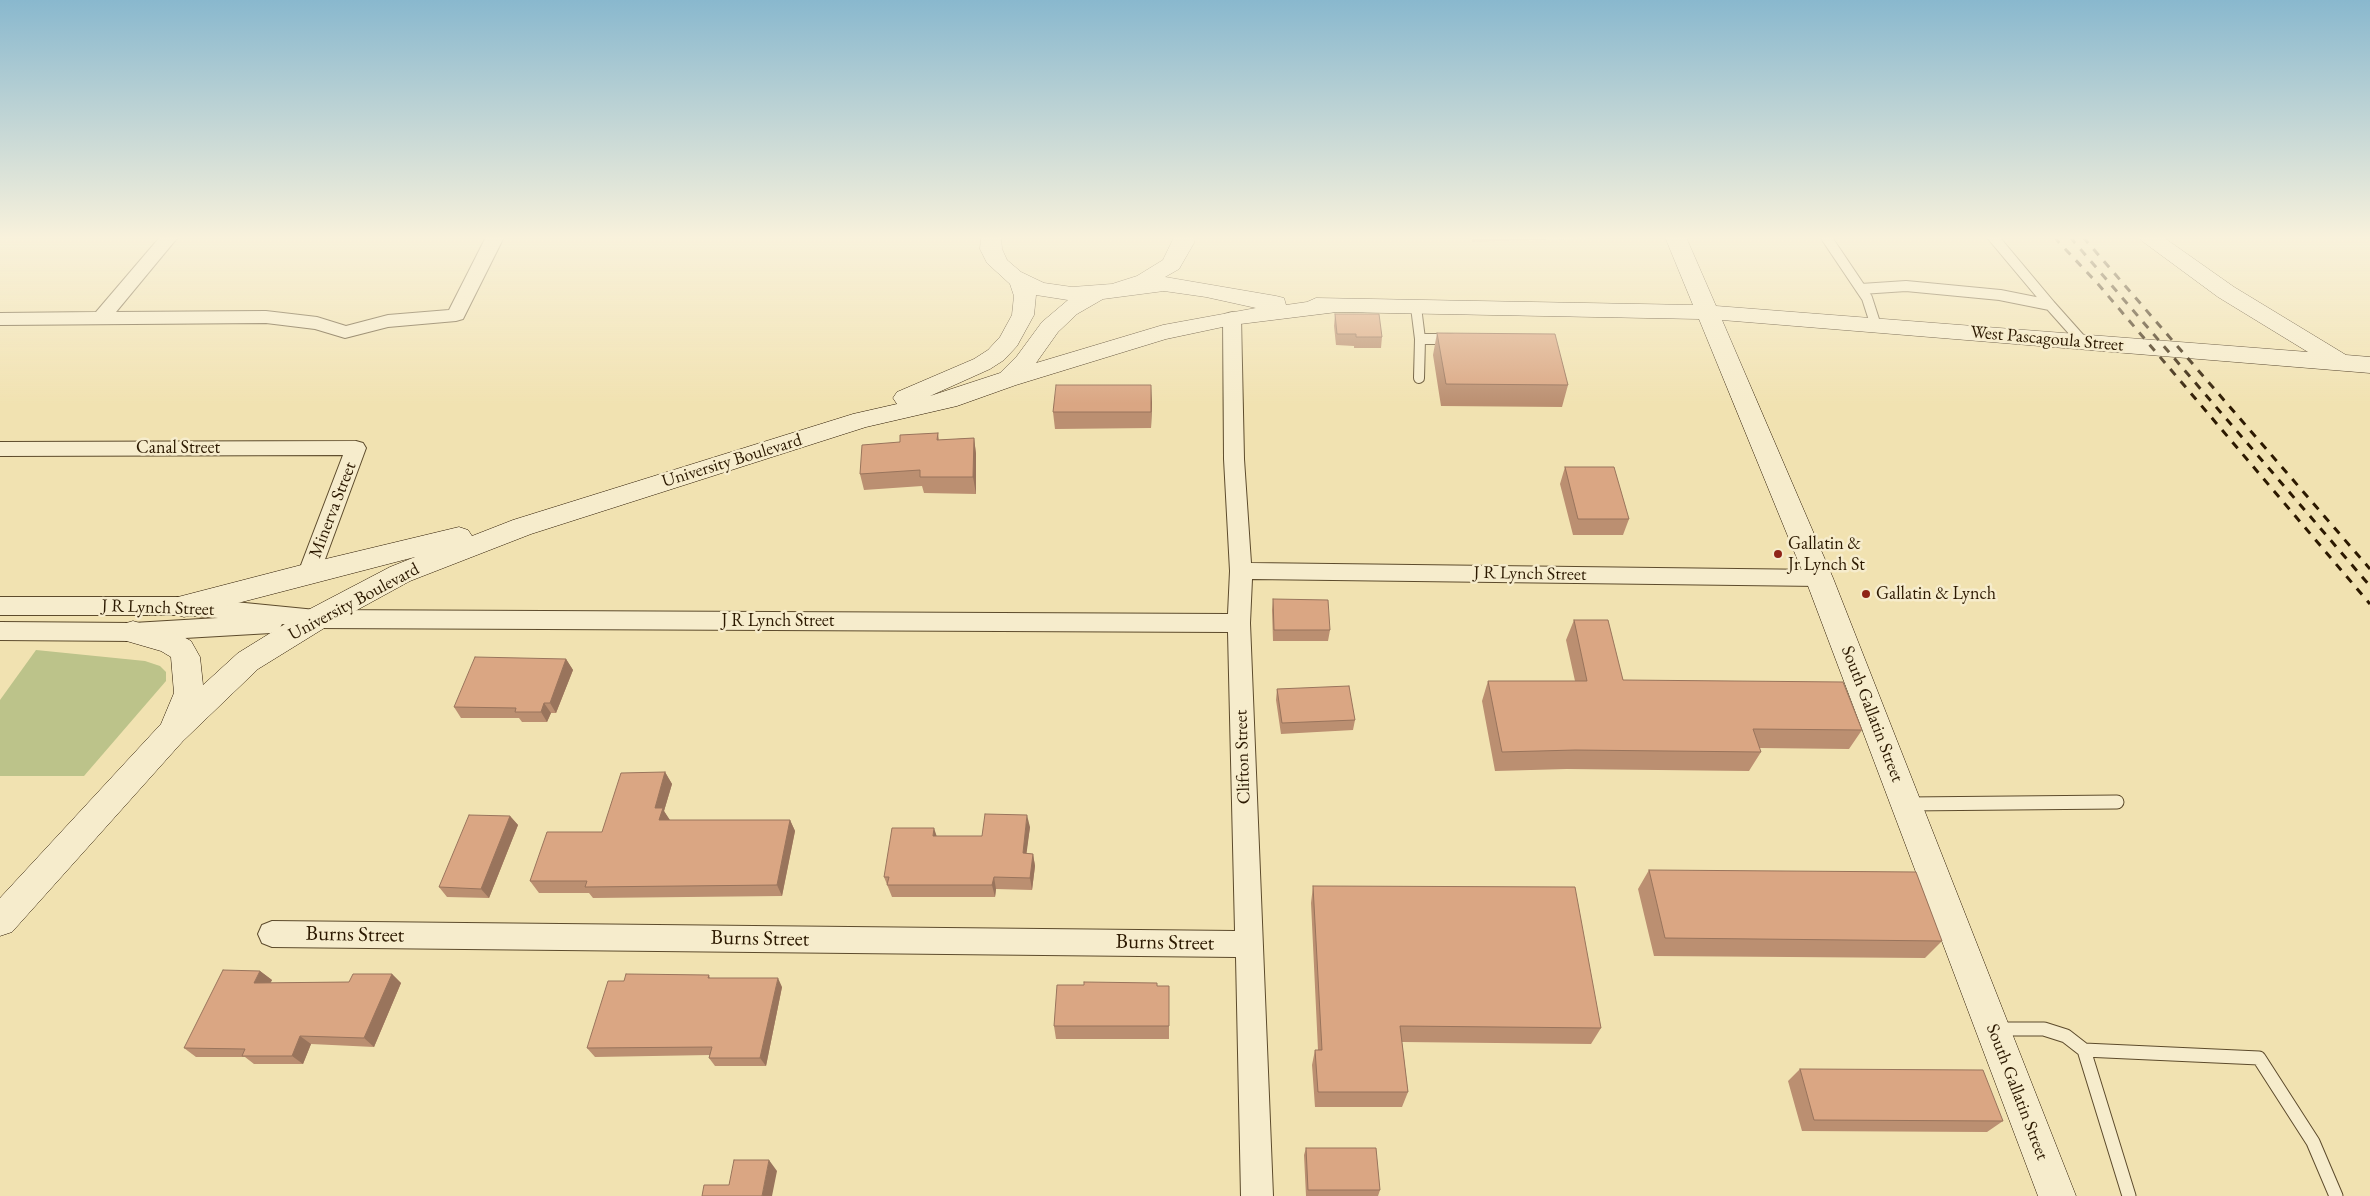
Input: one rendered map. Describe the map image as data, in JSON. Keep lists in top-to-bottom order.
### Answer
{
  "streets": {
    "main road": ["West Pascagoula Street", "University Boulevard", "South Gallatin Street"],
    "street": [
      "Canal Street",
      "Minerva Street",
      "J R Lynch Street",
      "Clifton Street",
      "Burns Street"
    ]
  },
  "crossings": [
    ["West Pascagoula Street", "University Boulevard"],
    ["West Pascagoula Street", "South Gallatin Street"],
    ["West Pascagoula Street", "Clifton Street"],
    ["Canal Street", "Minerva Street"],
    ["University Boulevard", "J R Lynch Street"],
    ["J R Lynch Street", "South Gallatin Street"],
    ["J R Lynch Street", "Clifton Street"],
    ["Clifton Street", "Burns Street"]
  ],
  "places": ["Gallatin & Jr Lynch St", "Gallatin & Lynch"]
}
